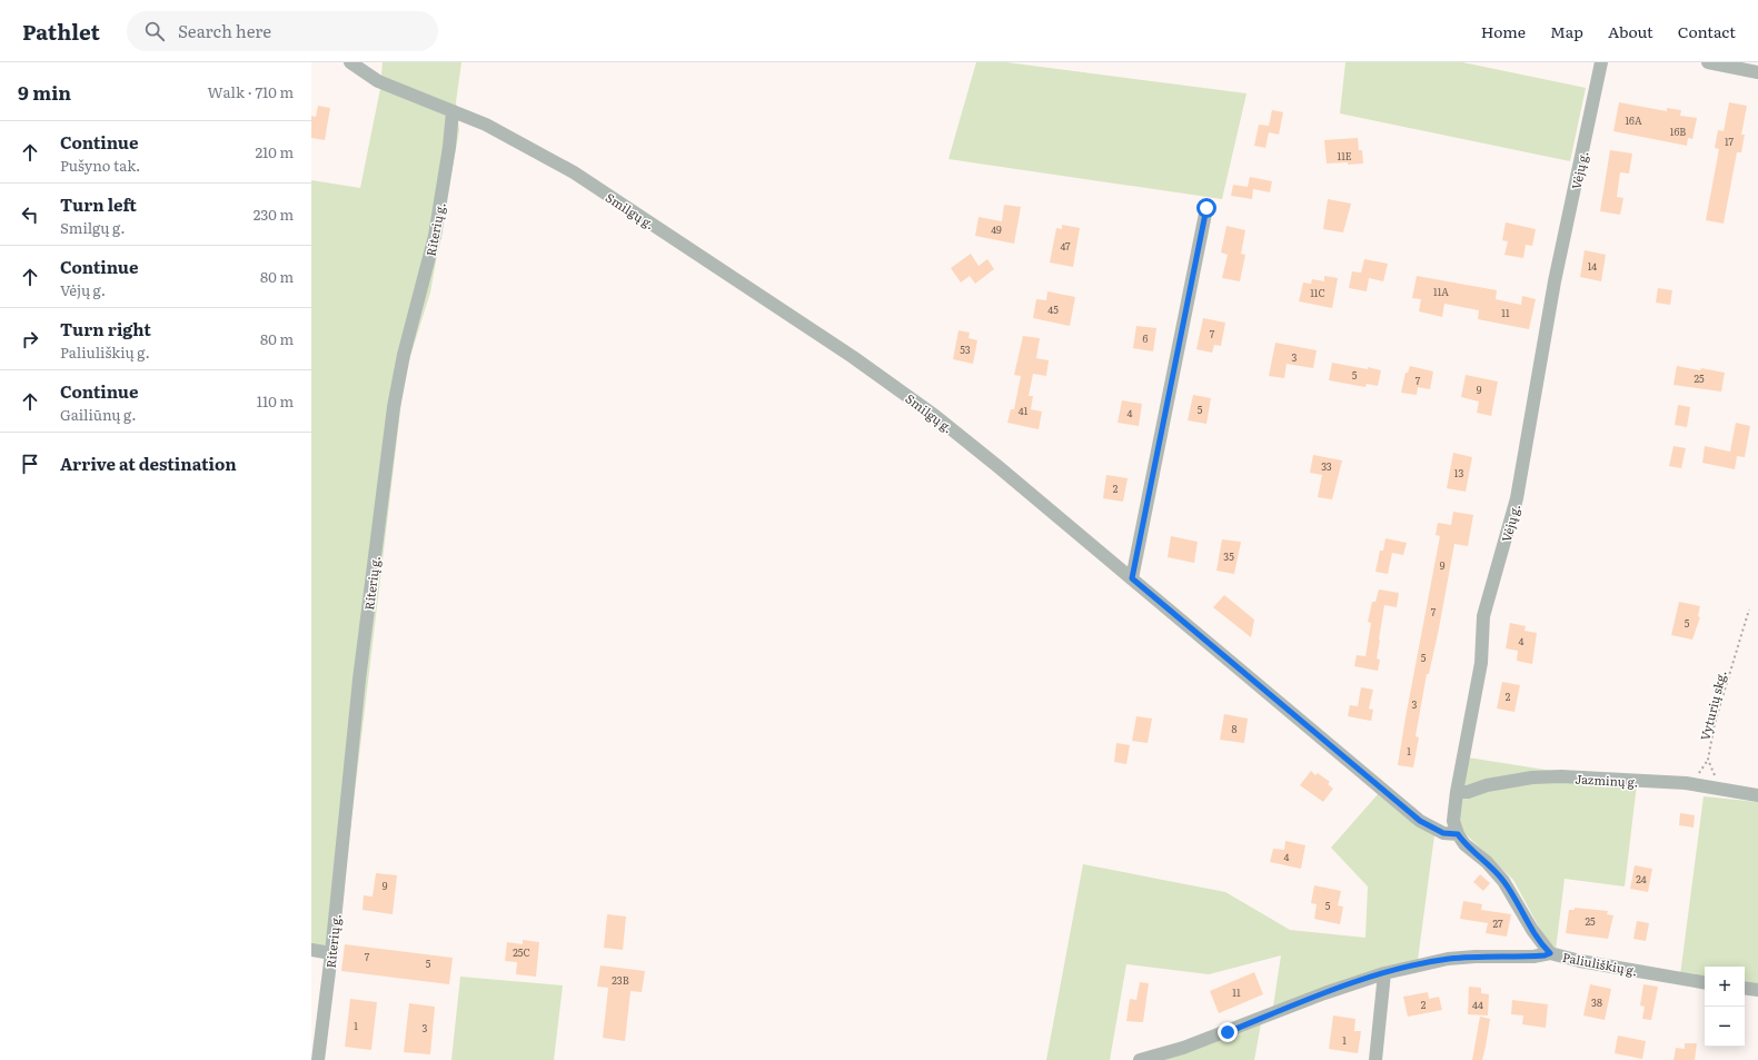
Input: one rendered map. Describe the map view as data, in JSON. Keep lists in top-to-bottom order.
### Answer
{
  "streets": {
    "street": [
      "Vėjų g.",
      "Smilgų g.",
      "Riterių g.",
      "Jazminų g.",
      "Paliuliškių g."
    ],
    "path": ["Vyturių skg."]
  },
  "crossings": [
    ["Vėjų g.", "Smilgų g."],
    ["Vėjų g.", "Jazminų g."],
    ["Smilgų g.", "Riterių g."]
  ],
  "house_numbers": [
    "16A",
    "16B",
    "17",
    "11E",
    "49",
    "47",
    "14",
    "11A",
    "11C",
    "45",
    "11",
    "7",
    "6",
    "53",
    "3",
    "5",
    "25",
    "7",
    "9",
    "5",
    "41",
    "4",
    "33",
    "13",
    "2",
    "35",
    "9",
    "7",
    "5",
    "4",
    "5",
    "2",
    "3",
    "8",
    "1",
    "4",
    "24",
    "9",
    "5",
    "25",
    "27",
    "25C",
    "7",
    "5",
    "23B",
    "11",
    "38",
    "2",
    "44",
    "1",
    "3",
    "1"
  ],
  "page": {
    "header": "Pathlet",
    "search": "Search here",
    "nav": [
      "Home",
      "Map",
      "About",
      "Contact"
    ],
    "heading": ["9 min", "Walk · 710 m"],
    "list": [
      ["Continue", "Pušyno tak.", "210 m"],
      ["Turn left", "Smilgų g.", "230 m"],
      ["Continue", "Vėjų g.", "80 m"],
      ["Turn right", "Paliuliškių g.", "80 m"],
      ["Continue", "Gailiūnų g.", "110 m"],
      "Arrive at destination"
    ],
    "map_buttons": ["+", "−"]
  }
}
